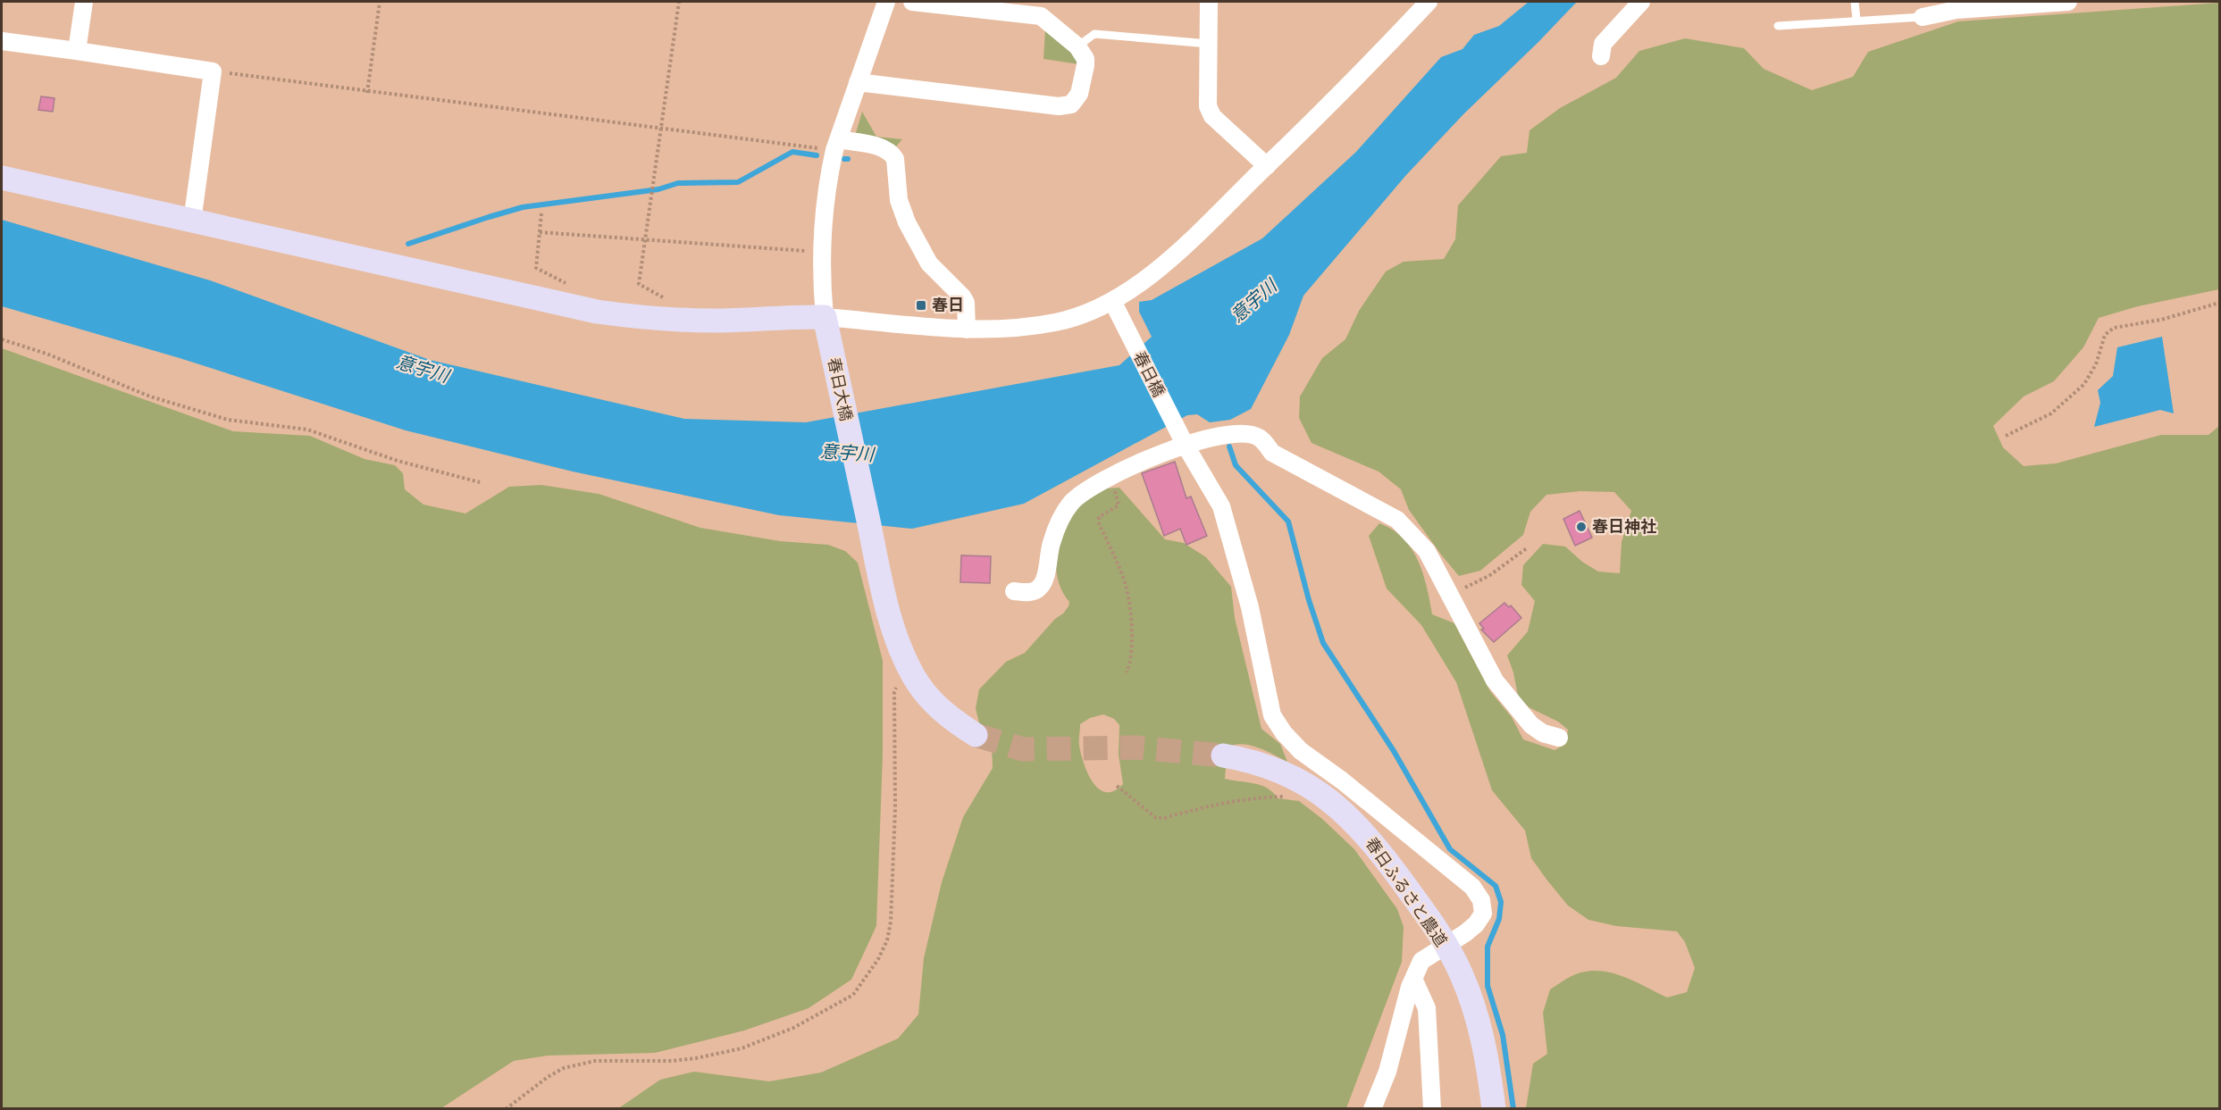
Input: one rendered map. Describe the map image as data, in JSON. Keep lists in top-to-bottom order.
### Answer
{
  "streets": {
    "street": ["春日橋", "春日大橋", "春日ふるさと農道"]
  },
  "crossings": [
    ["春日橋", "春日ふるさと農道"]
  ],
  "water": ["意宇川"],
  "places": {
    "transit": ["春日"],
    "other": ["春日神社"]
  }
}
